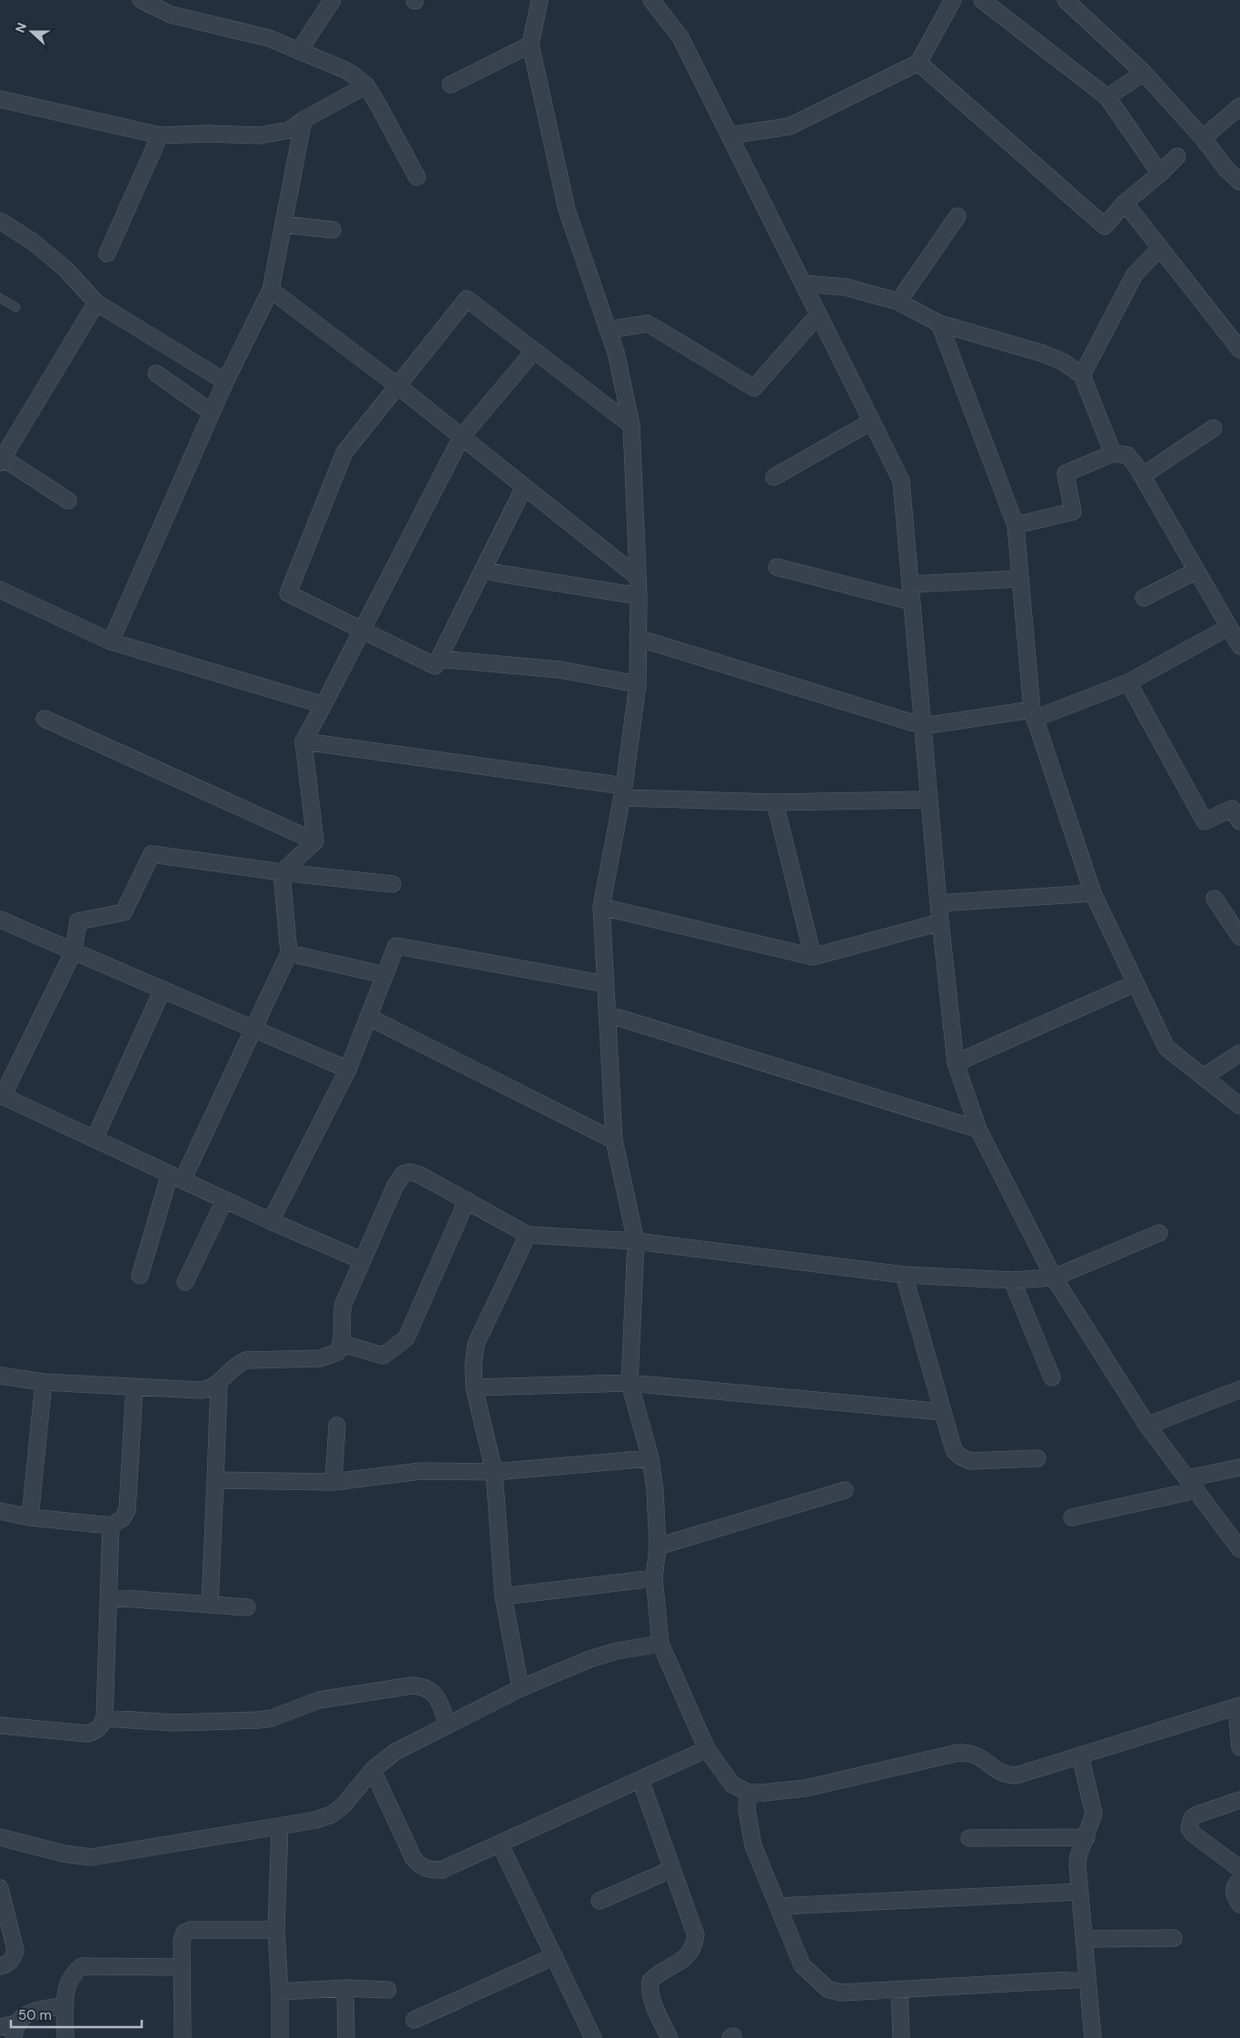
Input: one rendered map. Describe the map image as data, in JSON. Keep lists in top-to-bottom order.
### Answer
{
  "scale_bar": "50 m",
  "north": "left"
}
